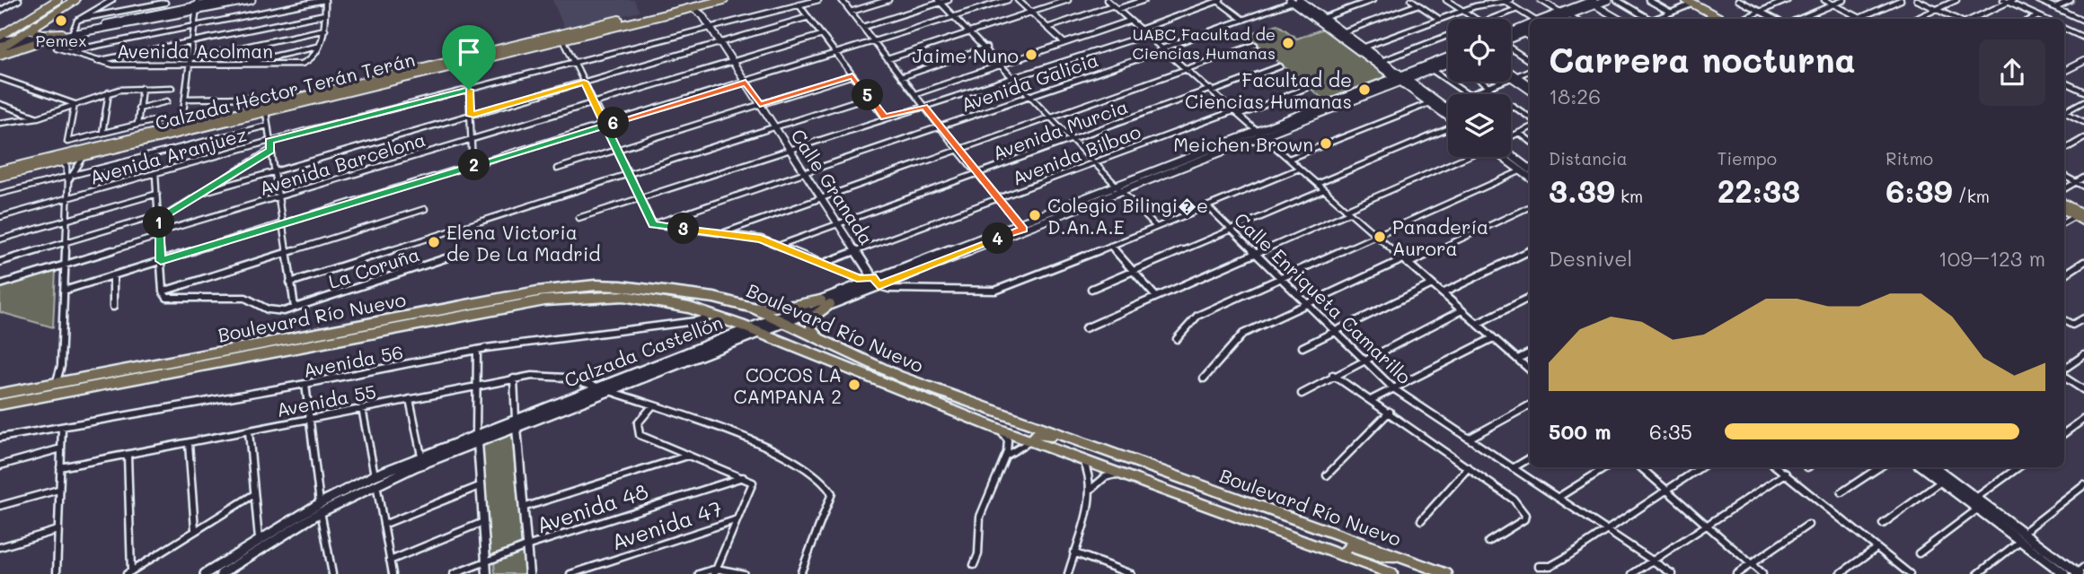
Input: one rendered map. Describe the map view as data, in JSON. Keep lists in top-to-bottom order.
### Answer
{
  "streets": {
    "main road": ["Calzada Héctor Terán Terán", "Boulevard Río Nuevo", "Calzada Castellón"],
    "street": [
      "Avenida Acolman",
      "Avenida Galicia",
      "Avenida Murcia",
      "Avenida Bilbao",
      "Avenida Aranjuez",
      "Avenida Barcelona",
      "Calle Granada",
      "La Coruña",
      "Calle Enriqueta Camarillo",
      "Avenida 56",
      "Avenida 55",
      "Avenida 48",
      "Avenida 47"
    ]
  },
  "crossings": [
    ["Avenida Galicia", "Calle Granada"],
    ["Calzada Héctor Terán Terán", "Calle Granada"],
    ["Avenida Murcia", "Calle Granada"],
    ["Avenida Bilbao", "Calle Granada"],
    ["Avenida Aranjuez", "Calle Granada"],
    ["Avenida Barcelona", "Calle Granada"],
    ["Calle Granada", "Calzada Castellón"],
    ["Boulevard Río Nuevo", "Calzada Castellón"],
    ["Boulevard Río Nuevo", "Avenida 56"],
    ["Calzada Castellón", "Avenida 55"]
  ],
  "places": [
    "Pemex",
    "UABC Facultad de Ciencias Humanas",
    "Jaime Nuno",
    "Facultad de Ciencias Humanas",
    "Meichen Brown",
    "Colegio Bilingi�e D.An.A.E",
    "Panadería Aurora",
    "Elena Victoria de De La Madrid",
    "COCOS LA CAMPANA 2"
  ],
  "page": {
    "heading": ["Carrera nocturna", "18:26"],
    "pins": [
      "5",
      "6",
      "2",
      "1",
      "3",
      "4"
    ],
    "stats": [
      ["Distancia", "3.39 km"],
      ["Tiempo", "22:33"],
      ["Ritmo", "6:39 /km"]
    ],
    "chart": ["Desnivel", "109–123 m"],
    "list": [
      {
        "name": "500 m",
        "note": "6:35"
      }
    ]
  }
}
